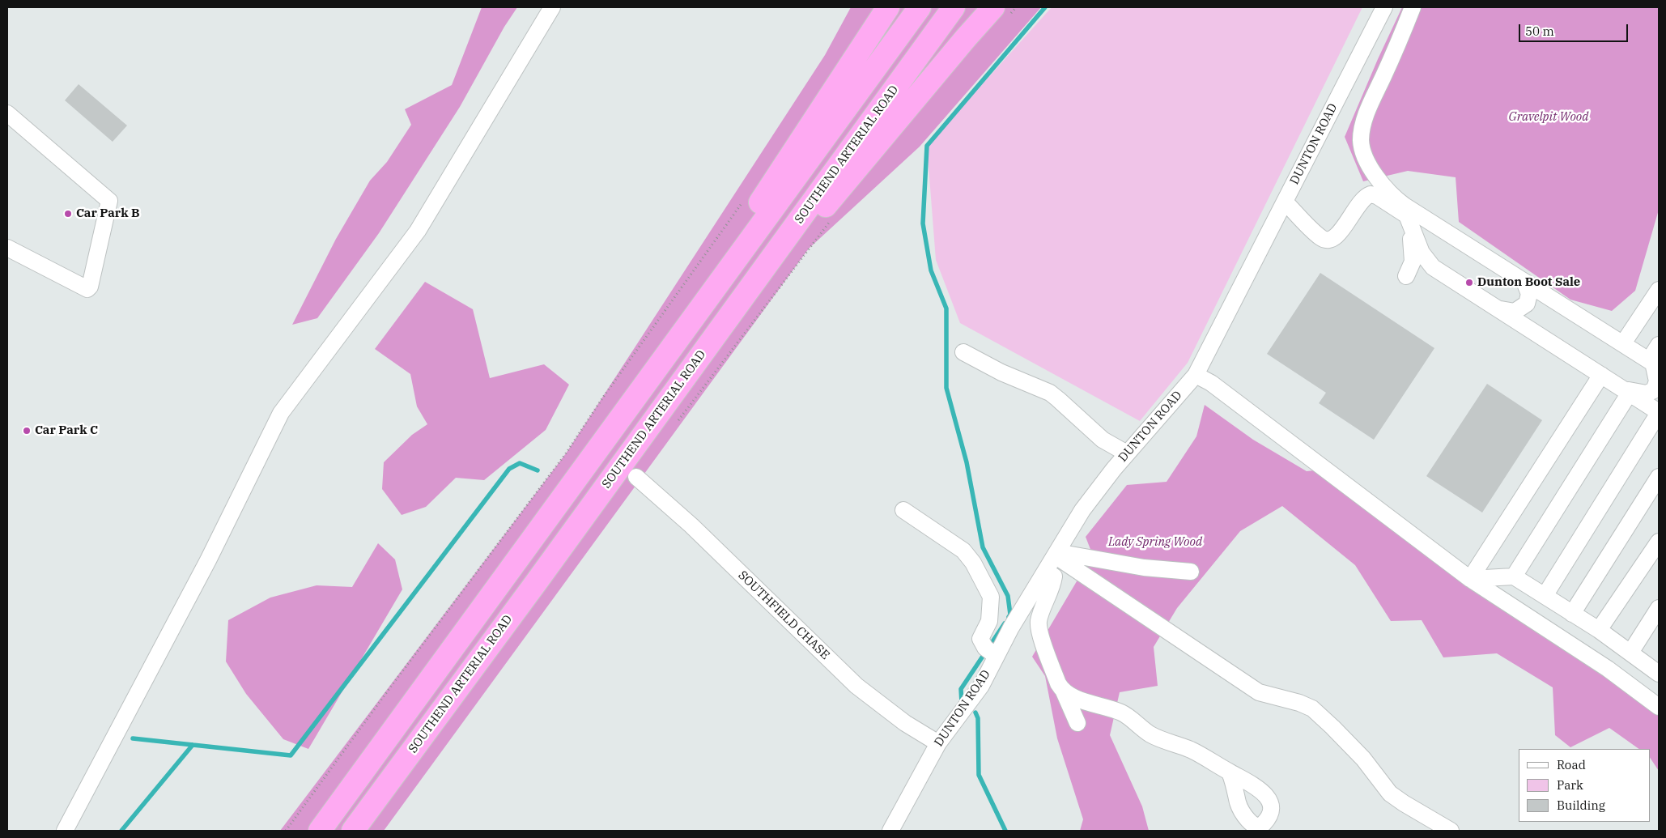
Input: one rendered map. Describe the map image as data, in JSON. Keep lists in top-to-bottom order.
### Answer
{
  "streets": {
    "highway": ["SOUTHEND ARTERIAL ROAD"],
    "street": ["DUNTON ROAD", "SOUTHFIELD CHASE"]
  },
  "crossings": [
    ["DUNTON ROAD", "SOUTHFIELD CHASE"],
    ["SOUTHEND ARTERIAL ROAD", "SOUTHFIELD CHASE"]
  ],
  "parks": ["Gravelpit Wood", "Lady Spring Wood"],
  "places": ["Car Park B", "Dunton Boot Sale", "Car Park C"],
  "legend": ["Road", "Park", "Building"],
  "scale_bar": "50 m"
}
